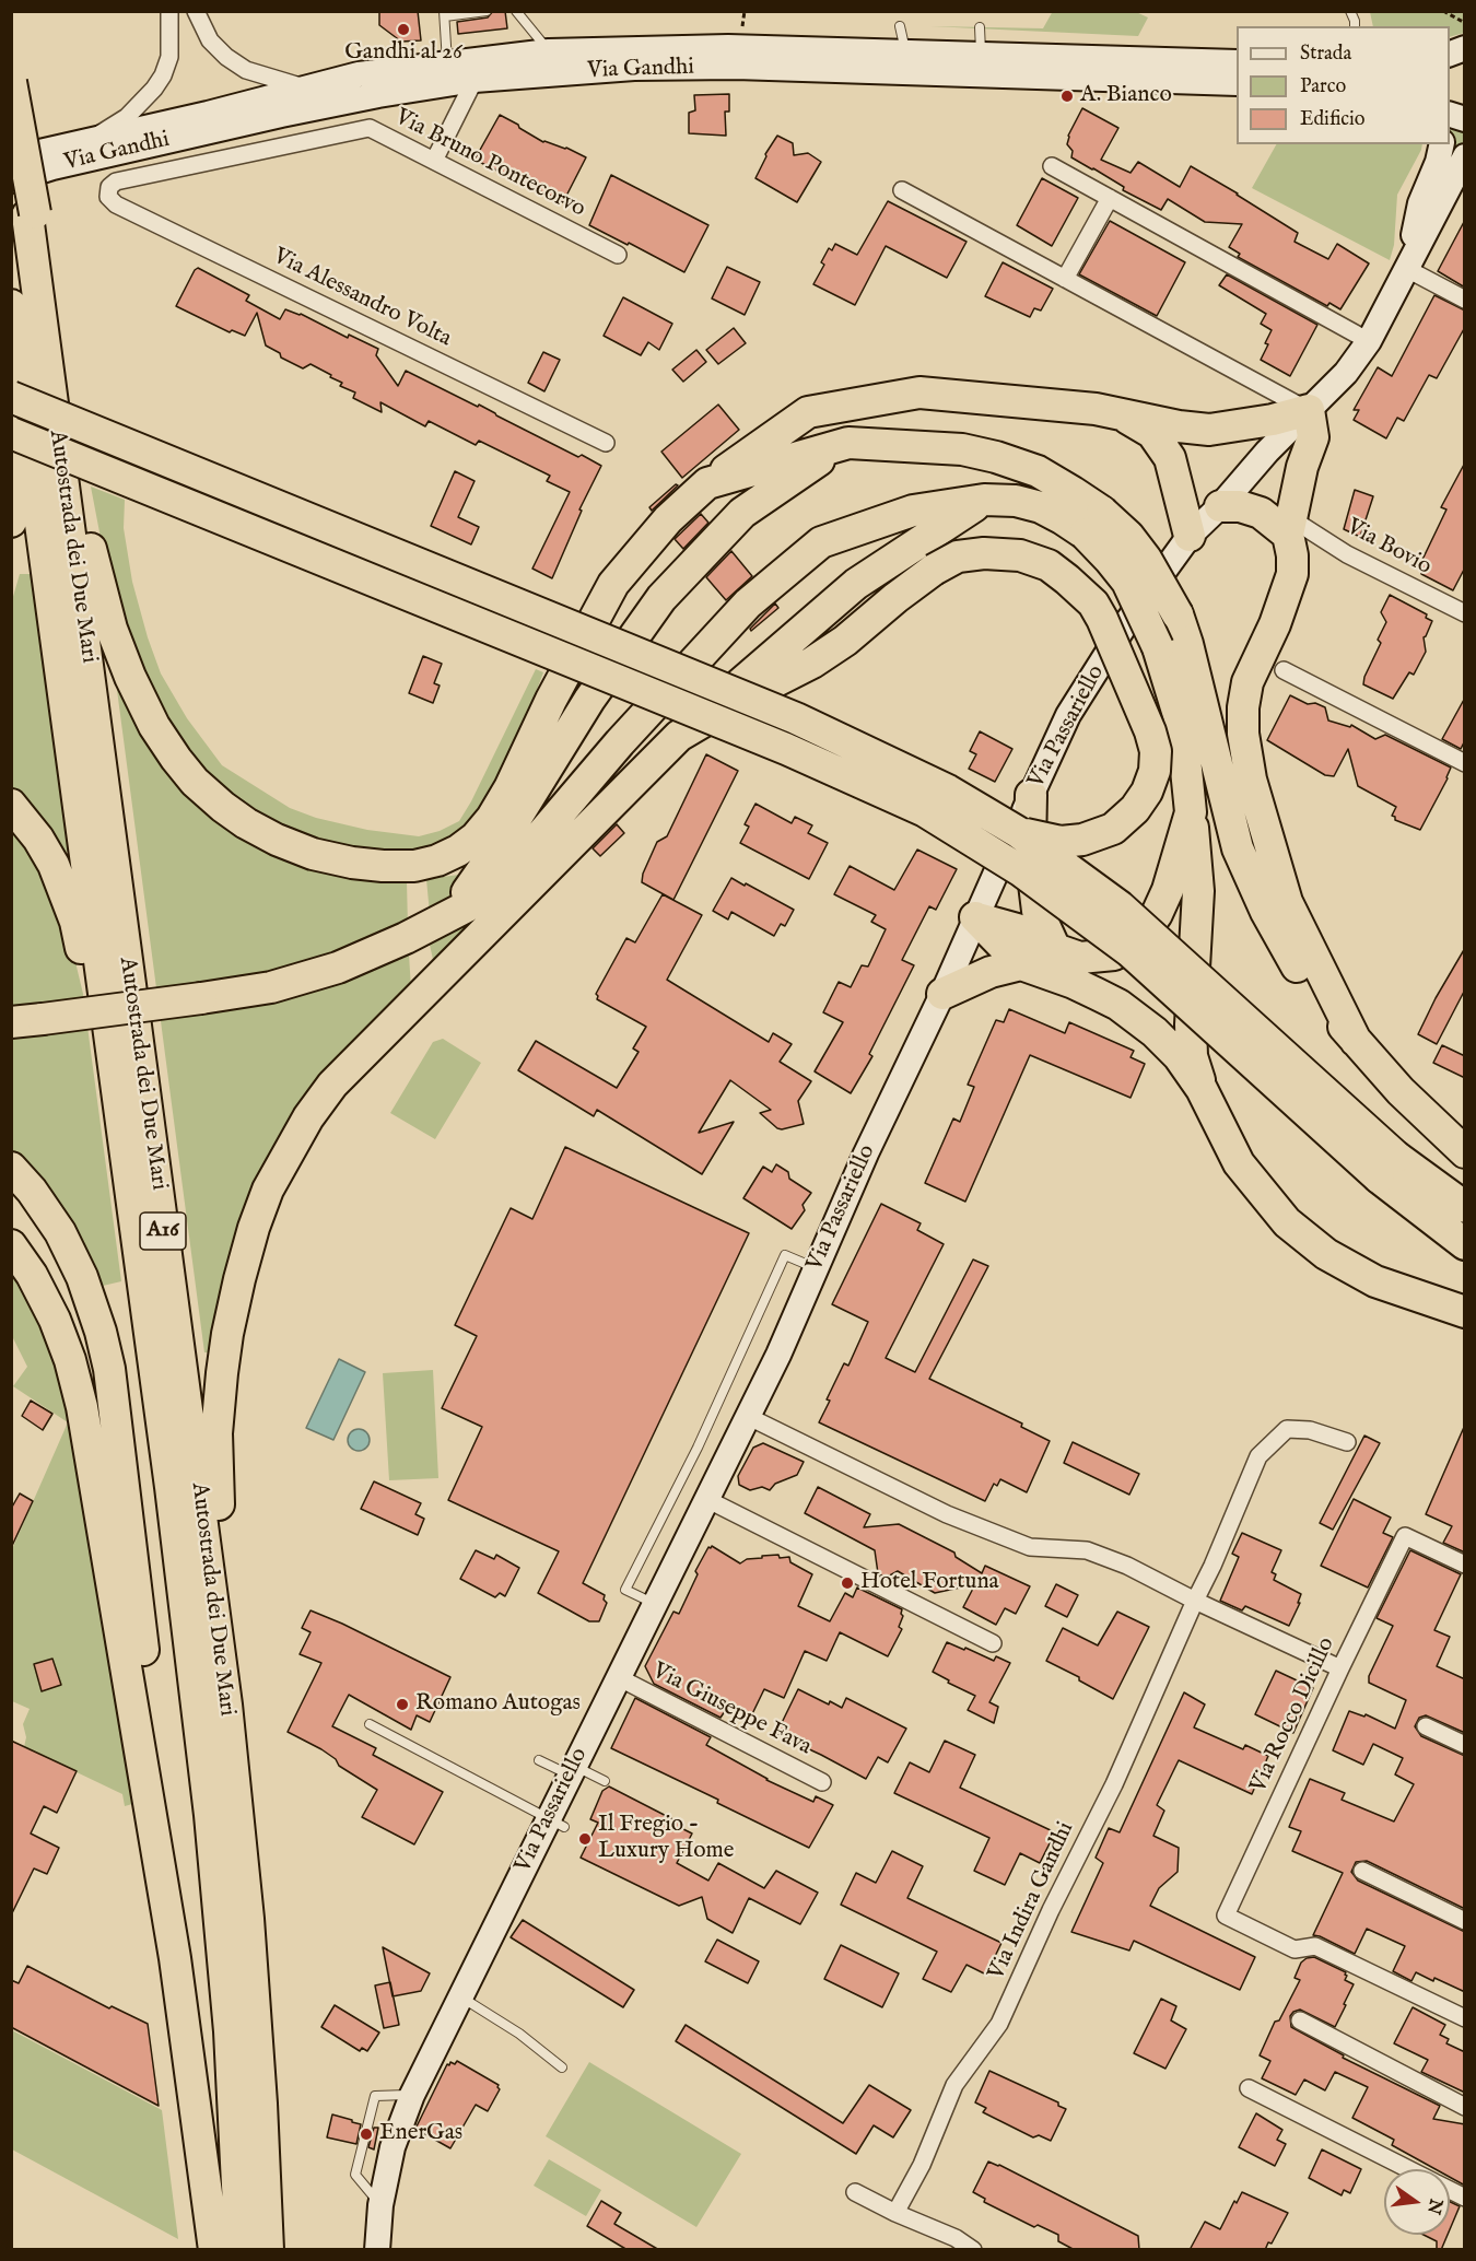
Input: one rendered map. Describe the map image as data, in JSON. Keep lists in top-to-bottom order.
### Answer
{
  "streets": {
    "highway": ["Autostrada dei Due Mari", "A16"],
    "street": [
      "Via Gandhi",
      "Via Bruno Pontecorvo",
      "Via Alessandro Volta",
      "Via Bovio",
      "Via Passariello",
      "Via Giuseppe Fava",
      "Via Rocco Dicillo",
      "Via Indira Gandhi"
    ]
  },
  "crossings": [
    ["Via Bruno Pontecorvo", "Via Alessandro Volta"],
    ["Via Passariello", "Via Giuseppe Fava"]
  ],
  "places": [
    "Gandhi al 26",
    "A. Bianco",
    "Hotel Fortuna",
    "Romano Autogas",
    "Il Fregio - Luxury Home",
    "EnerGas"
  ],
  "legend": ["Strada", "Parco", "Edificio"],
  "north": "right"
}
